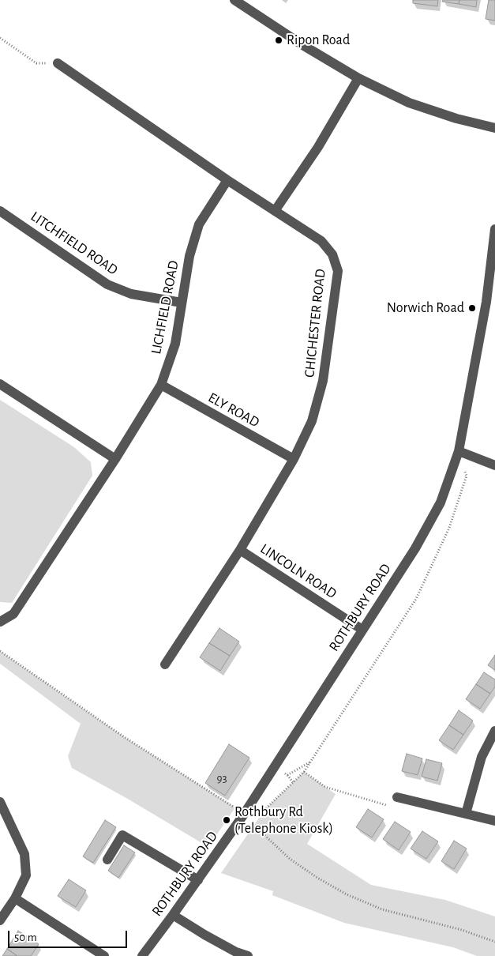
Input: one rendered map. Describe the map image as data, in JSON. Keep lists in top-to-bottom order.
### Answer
{
  "streets": {
    "street": [
      "LITCHFIELD ROAD",
      "LICHFIELD ROAD",
      "CHICHESTER ROAD",
      "ELY ROAD",
      "LINCOLN ROAD",
      "ROTHBURY ROAD"
    ]
  },
  "crossings": [
    ["LITCHFIELD ROAD", "LICHFIELD ROAD"],
    ["LICHFIELD ROAD", "CHICHESTER ROAD"],
    ["LICHFIELD ROAD", "ELY ROAD"],
    ["CHICHESTER ROAD", "ELY ROAD"],
    ["CHICHESTER ROAD", "LINCOLN ROAD"],
    ["LINCOLN ROAD", "ROTHBURY ROAD"]
  ],
  "places": ["Ripon Road", "Norwich Road", "Rothbury Rd (Telephone Kiosk)"],
  "house_numbers": ["93"],
  "scale_bar": "50 m"
}
